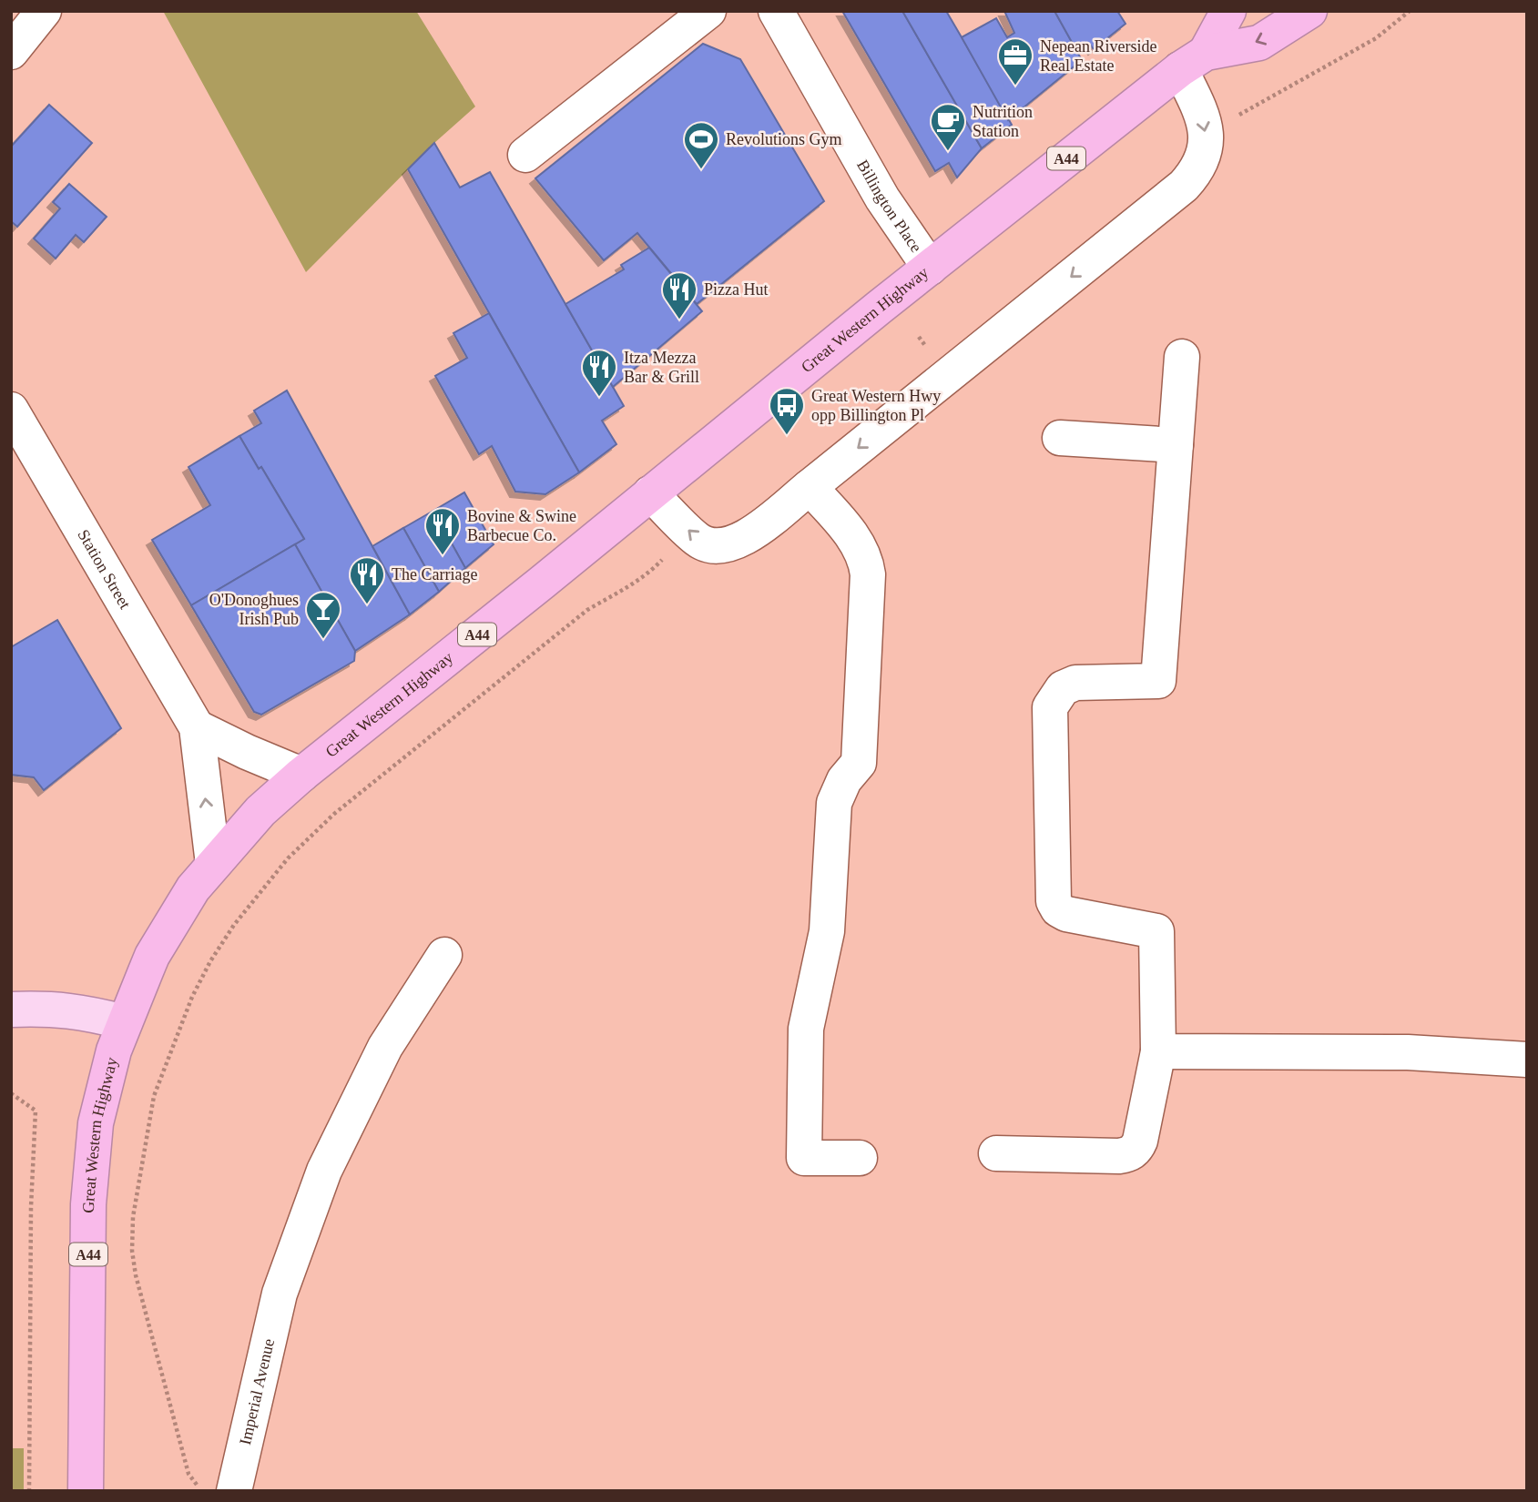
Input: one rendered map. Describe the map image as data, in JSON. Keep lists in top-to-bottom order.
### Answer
{
  "streets": {
    "highway": ["A44", "Great Western Highway"],
    "street": ["Billington Place", "Station Street", "Imperial Avenue"]
  },
  "crossings": [
    ["Billington Place", "Great Western Highway"],
    ["Great Western Highway", "Station Street"]
  ],
  "places": {
    "office": ["Nepean Riverside Real Estate"],
    "cafe": ["Nutrition Station"],
    "sports": ["Revolutions Gym"],
    "restaurant": [
      "Pizza Hut",
      "Itza Mezza Bar & Grill",
      "Bovine & Swine Barbecue Co.",
      "The Carriage"
    ],
    "bus stop": ["Great Western Hwy opp Billington Pl"],
    "bar": ["O'Donoghues Irish Pub"]
  }
}
